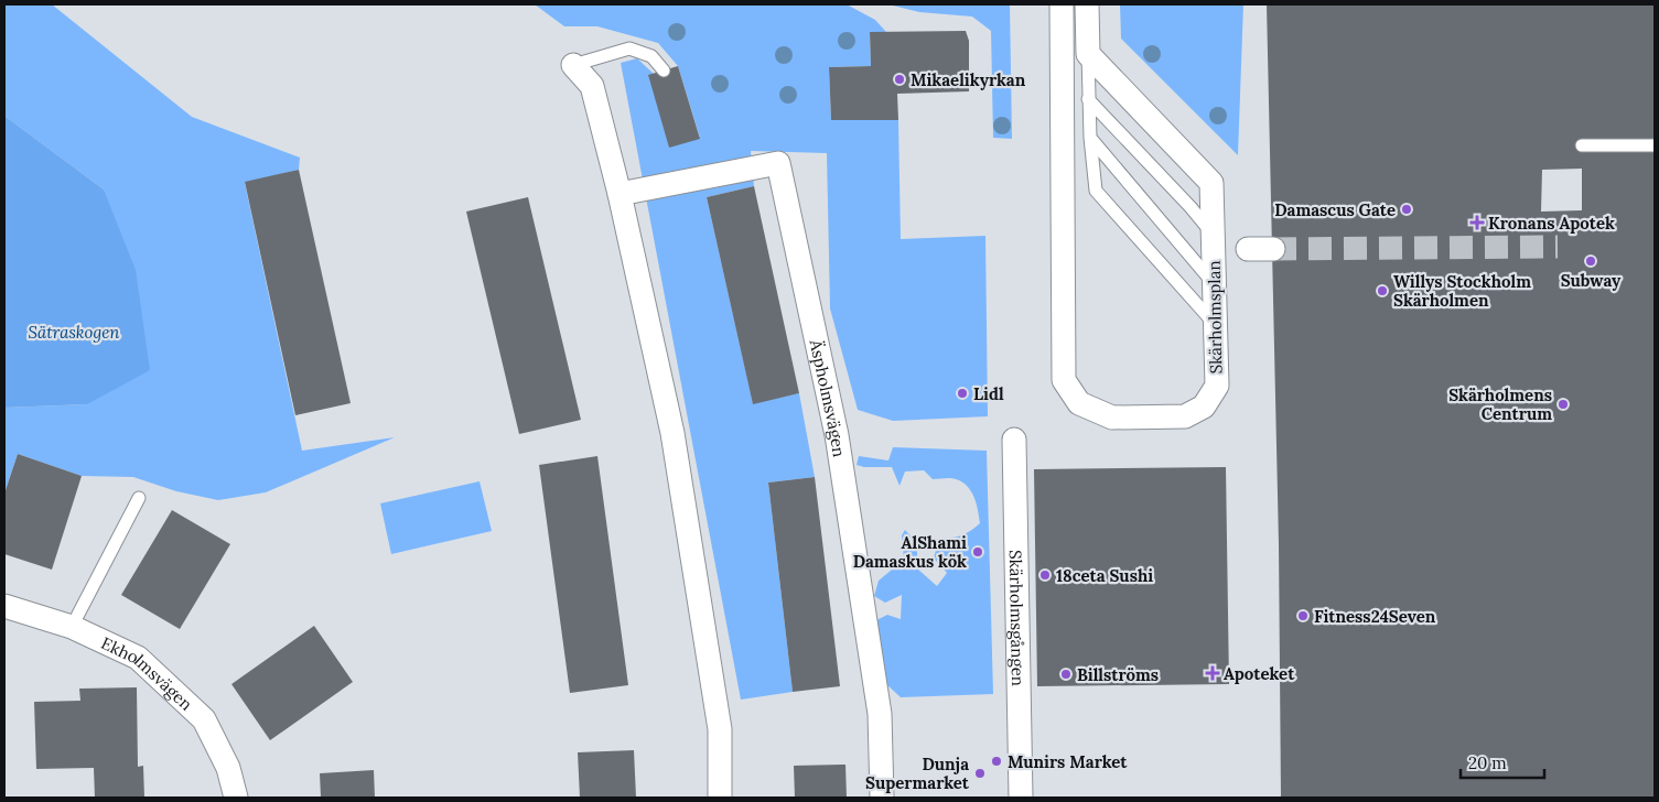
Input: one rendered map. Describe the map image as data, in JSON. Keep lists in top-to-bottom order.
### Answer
{
  "streets": {
    "street": [
      "Skärholmsplan",
      "Äspholmsvägen",
      "Skärholmsgången",
      "Ekholmsvägen"
    ]
  },
  "parks": ["Sätraskogen"],
  "places": {
    "other": [
      "Mikaelikyrkan",
      "Damascus Gate",
      "Subway",
      "Willys Stockholm Skärholmen",
      "Lidl",
      "Skärholmens Centrum",
      "AlShami Damaskus kök",
      "18ceta Sushi",
      "Fitness24Seven",
      "Billströms",
      "Munirs Market",
      "Dunja Supermarket"
    ],
    "health": ["Kronans Apotek", "Apoteket"]
  },
  "scale_bar": "20 m"
}
